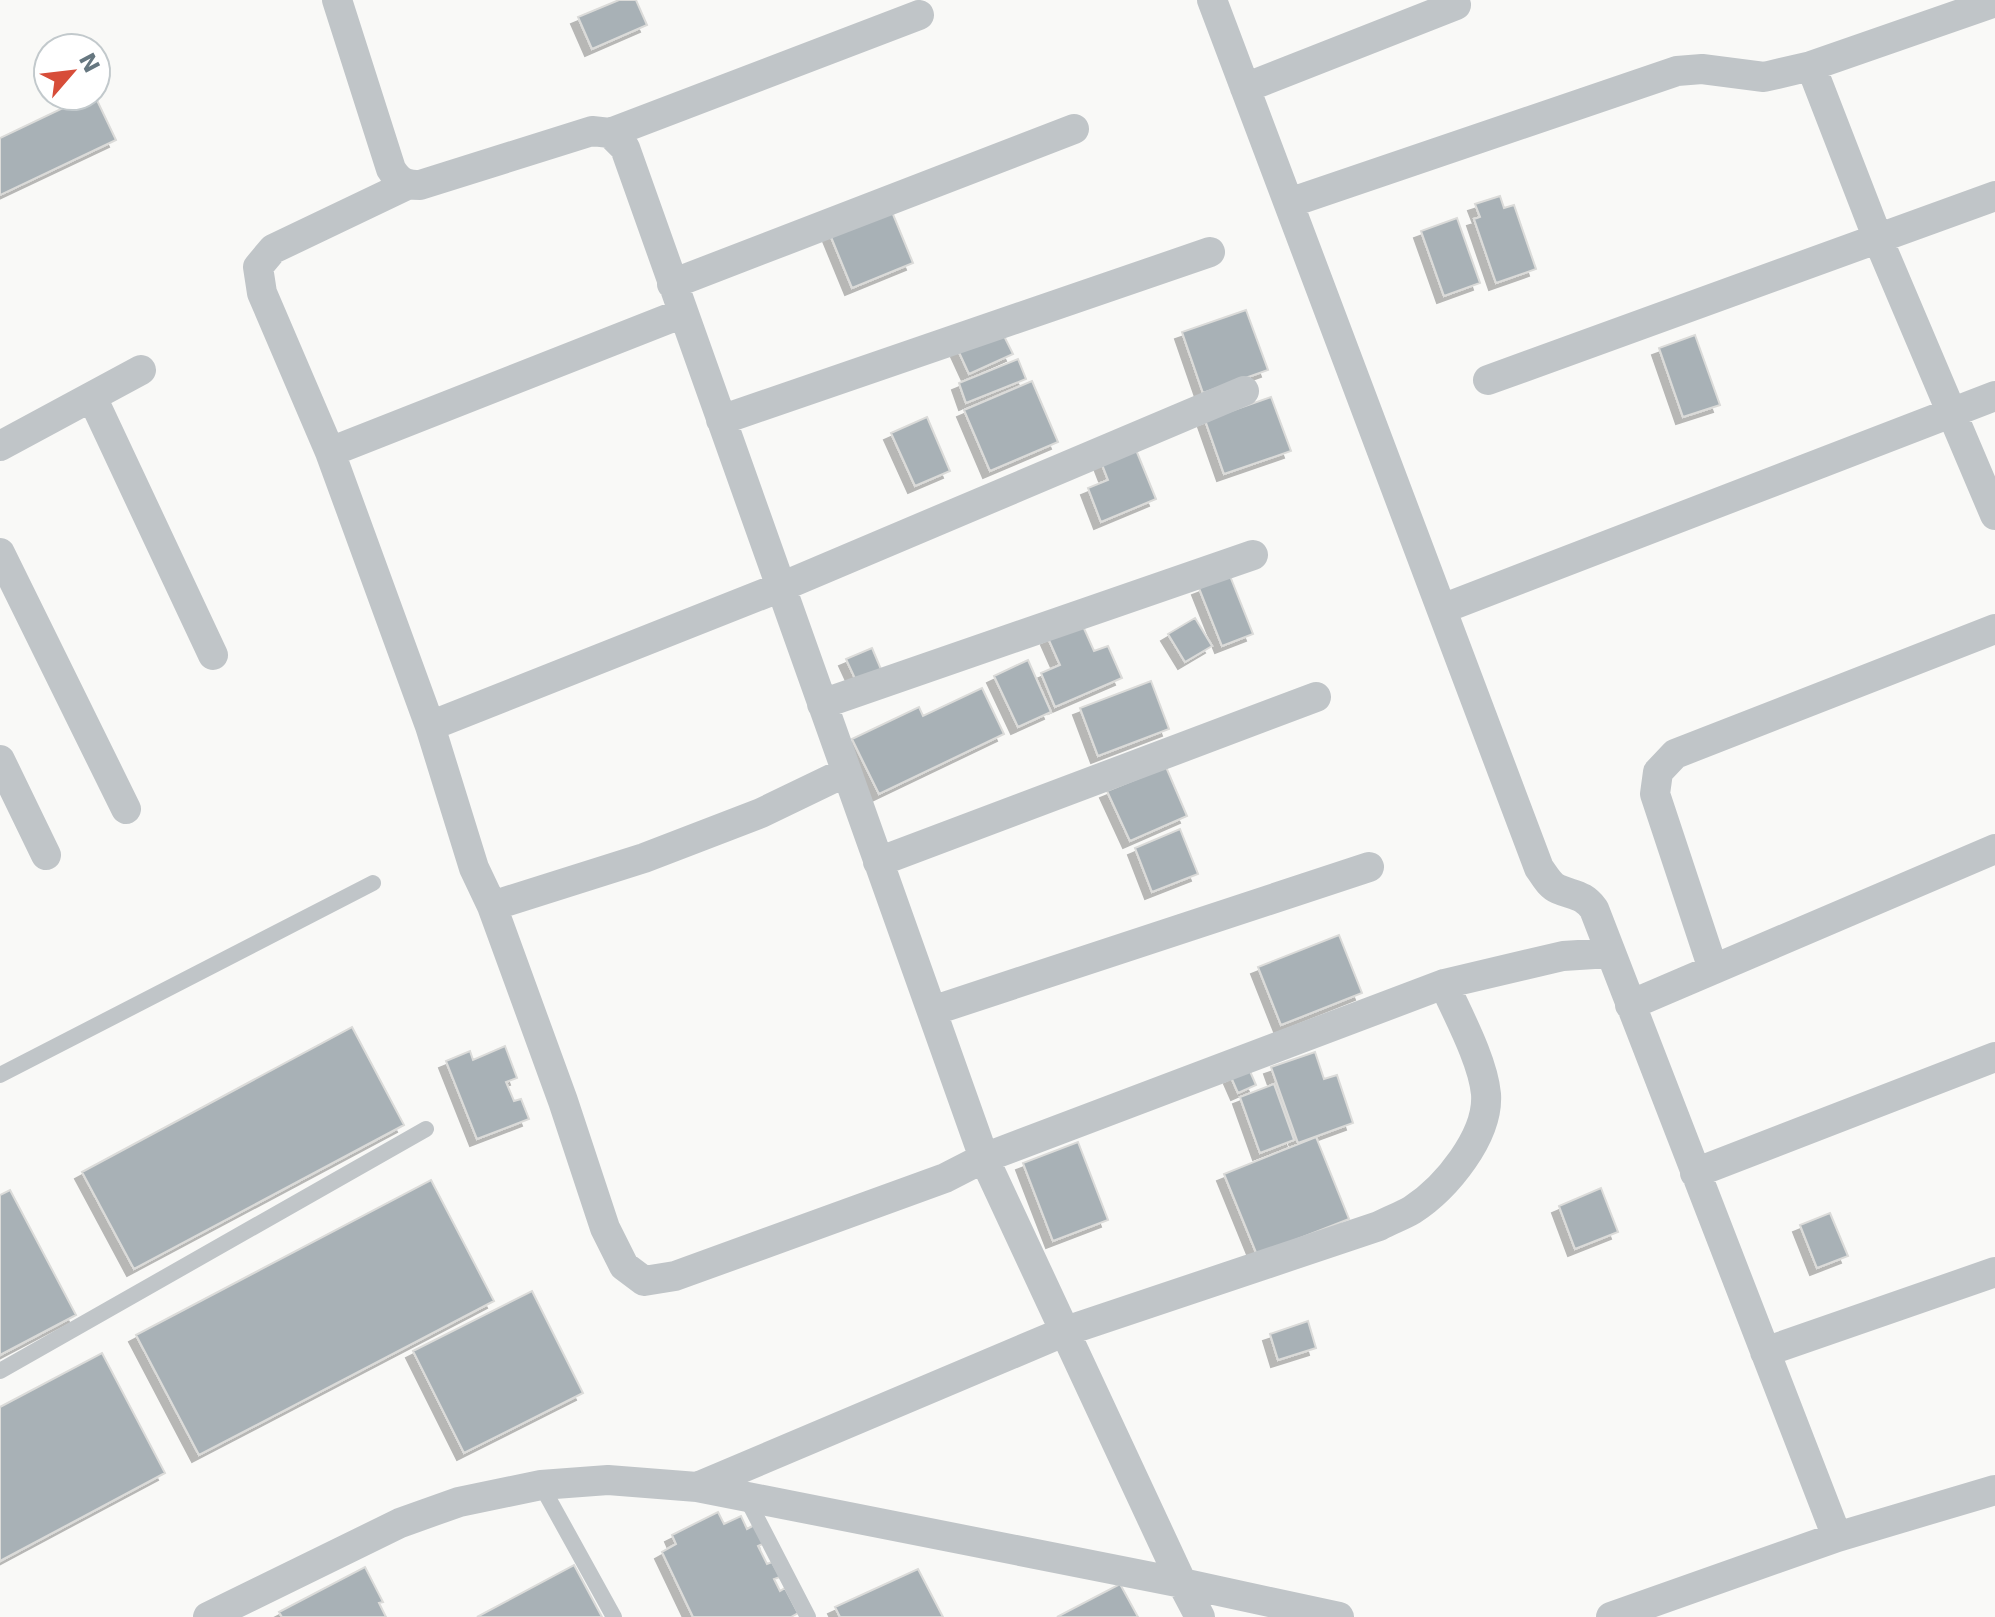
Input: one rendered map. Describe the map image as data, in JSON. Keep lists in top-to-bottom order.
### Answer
{
  "north": "top right"
}
